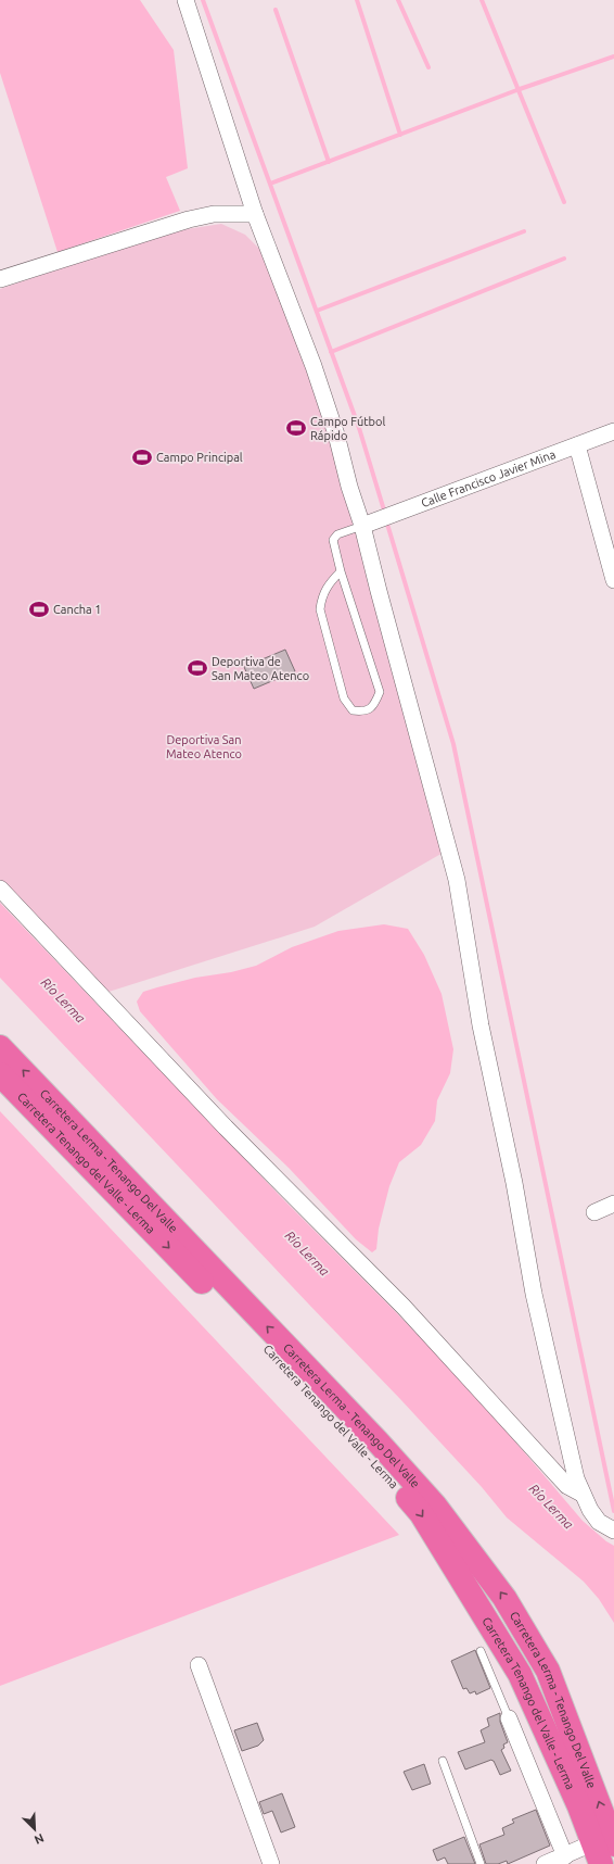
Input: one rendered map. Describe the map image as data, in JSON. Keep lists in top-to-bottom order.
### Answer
{
  "streets": {
    "highway": ["Carretera Lerma - Tenango Del Valle", "Carretera Tenango del Valle - Lerma"],
    "street": ["Calle Francisco Javier Mina"]
  },
  "crossings": [
    ["Carretera Lerma - Tenango Del Valle", "Carretera Tenango del Valle - Lerma"]
  ],
  "one_way": ["Carretera Lerma - Tenango Del Valle", "Carretera Tenango del Valle - Lerma"],
  "water": ["Río Lerma"],
  "parks": ["Deportiva San Mateo Atenco"],
  "places": {
    "sports": [
      "Campo Fútbol Rápido",
      "Campo Principal",
      "Cancha 1",
      "Deportiva de San Mateo Atenco"
    ]
  },
  "north": "bottom right"
}
